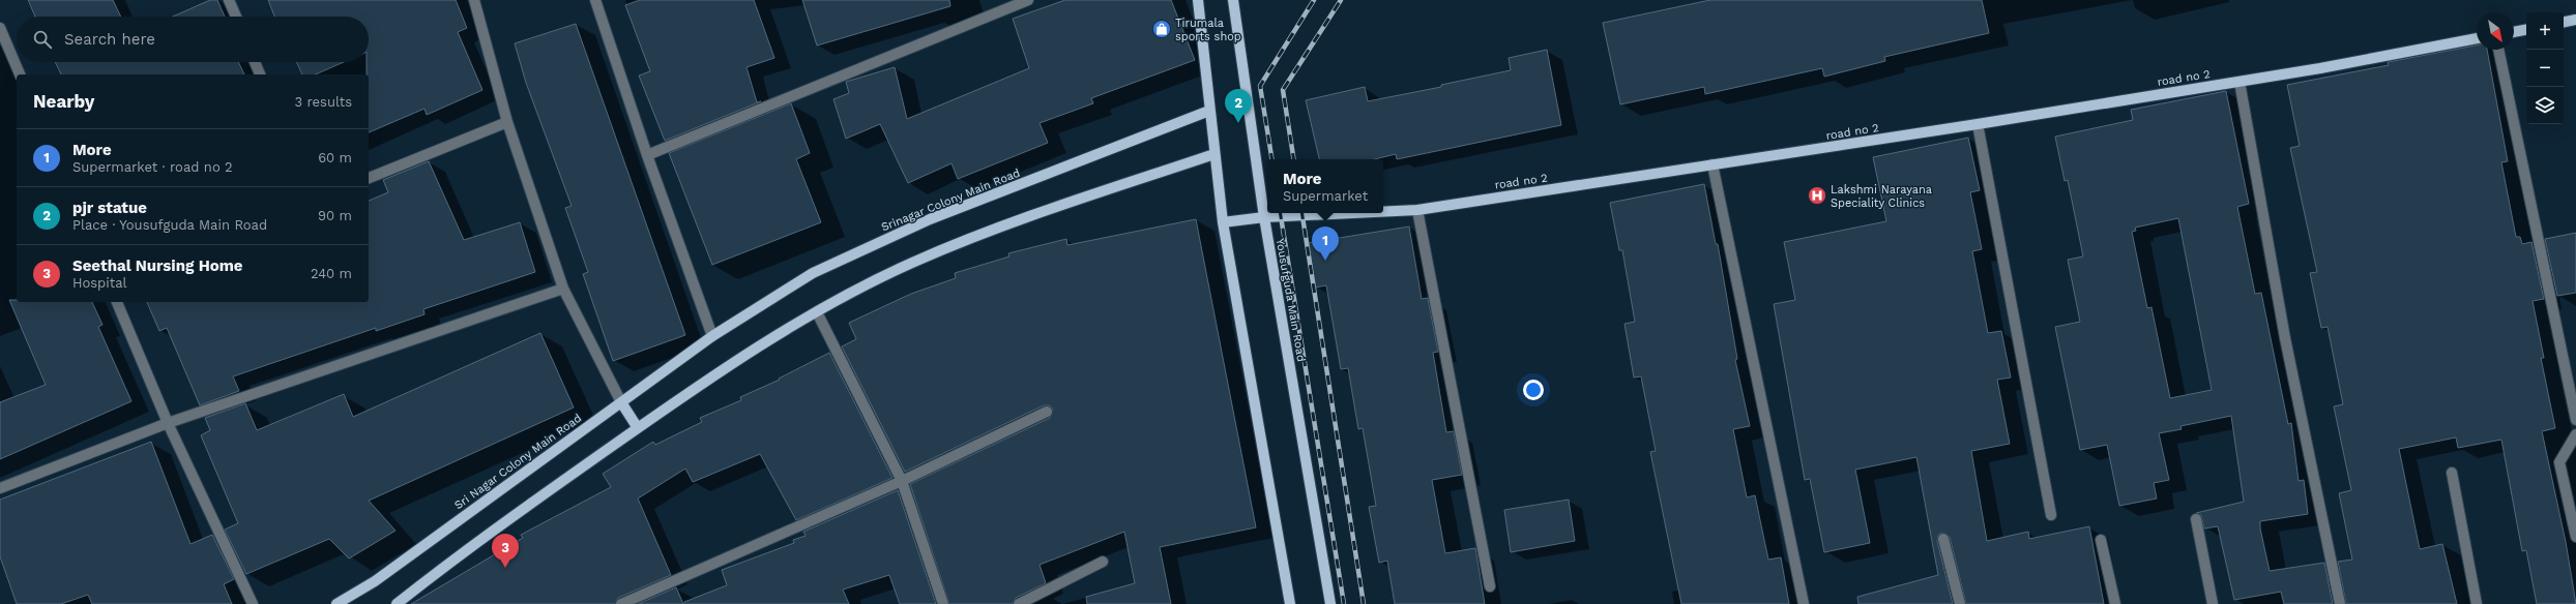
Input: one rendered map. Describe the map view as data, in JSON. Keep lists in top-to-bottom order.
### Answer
{
  "streets": {
    "main road": [
      "road no 2",
      "Srinagar Colony Main Road",
      "Yousufguda Main Road",
      "Sri Nagar Colony Main Road"
    ]
  },
  "crossings": [
    ["road no 2", "Yousufguda Main Road"],
    ["Srinagar Colony Main Road", "Sri Nagar Colony Main Road"]
  ],
  "places": {
    "shop": ["Tirumala sports shop"],
    "hospital": ["Lakshmi Narayana Speciality Clinics"]
  },
  "north": "bottom right",
  "page": {
    "map_buttons": ["+", "−"],
    "search": "Search here",
    "heading": ["Nearby", "3 results"],
    "pins": ["2", "1", "3"],
    "list": [
      {
        "mark": "1",
        "name": "More",
        "note": "Supermarket · road no 2",
        "value": "60 m"
      },
      {
        "mark": "2",
        "name": "pjr statue",
        "note": "Place · Yousufguda Main Road",
        "value": "90 m"
      },
      {
        "mark": "3",
        "name": "Seethal Nursing Home",
        "note": "Hospital",
        "value": "240 m"
      }
    ],
    "popup": ["More", "Supermarket"]
  }
}
